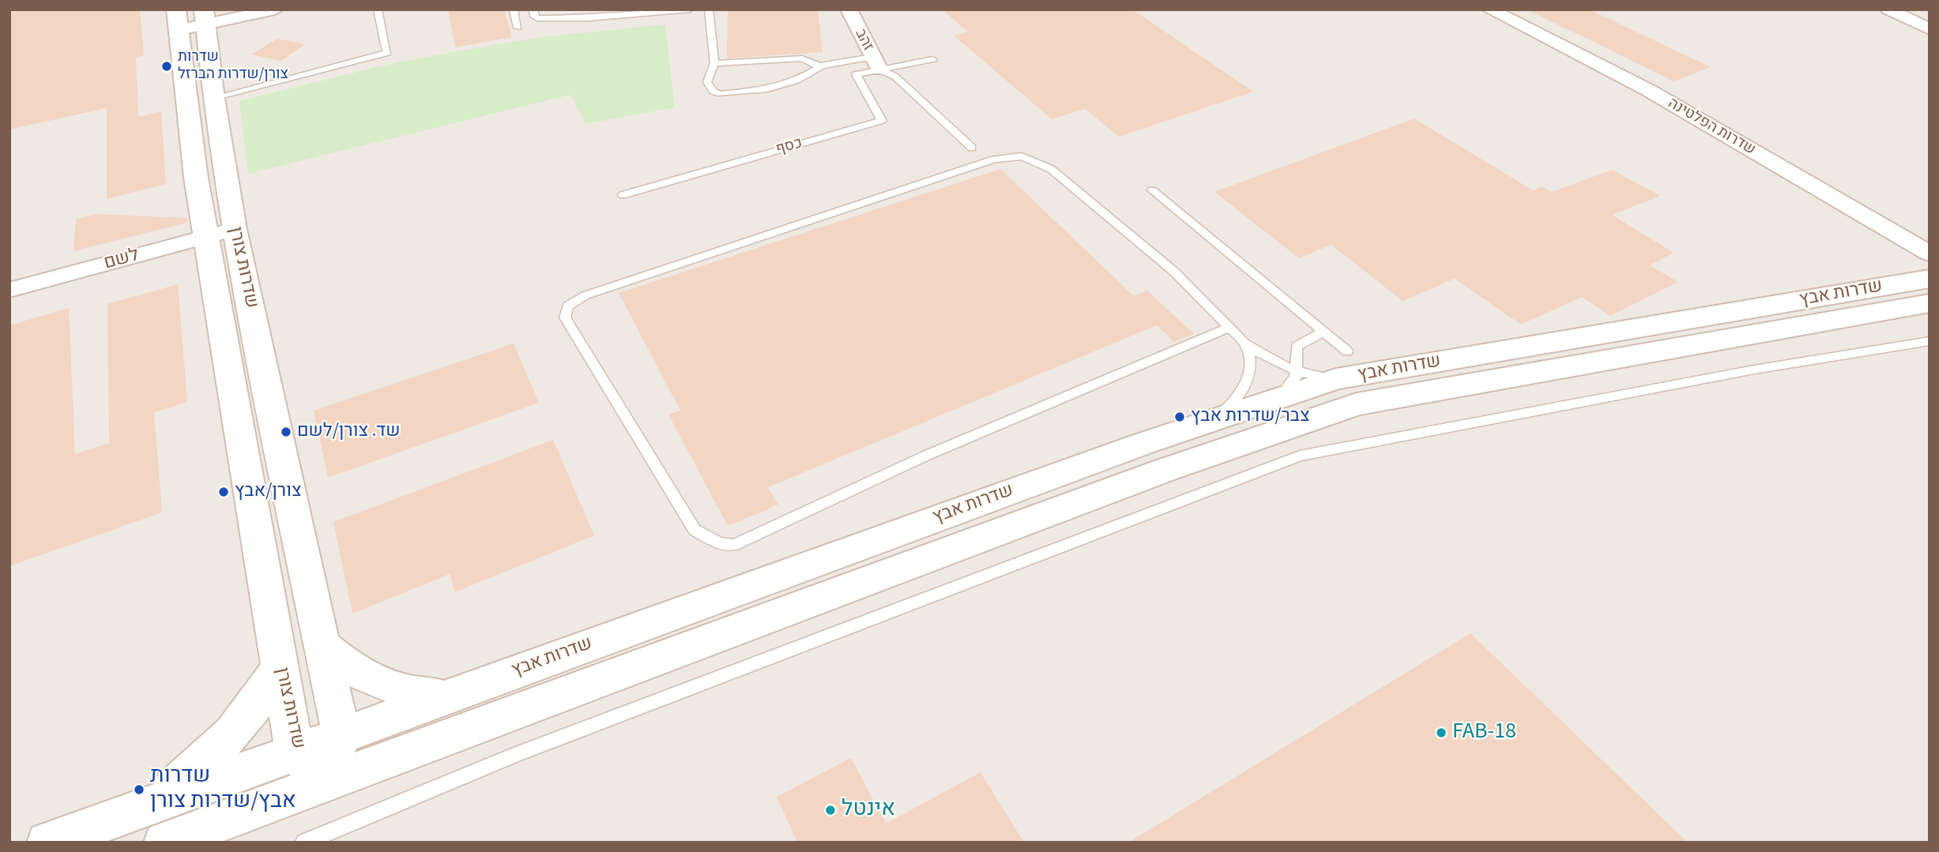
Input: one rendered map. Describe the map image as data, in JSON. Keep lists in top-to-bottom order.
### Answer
{
  "streets": {
    "street": [
      "זהב",
      "שדרות הפלטינה",
      "לשם",
      "שדרות צורן",
      "שדרות אבץ"
    ],
    "lane": ["כסף"]
  },
  "crossings": [
    ["זהב", "כסף"],
    ["לשם", "שדרות צורן"],
    ["שדרות צורן", "שדרות אבץ"]
  ],
  "places": [
    "שדרות צורן/שדרות הברזל",
    "צבר/שדרות אבץ",
    "שד. צורן/לשם",
    "צורן/אבץ",
    "FAB-18",
    "שדרות אבץ/שדרות צורן",
    "אינטל"
  ]
}
